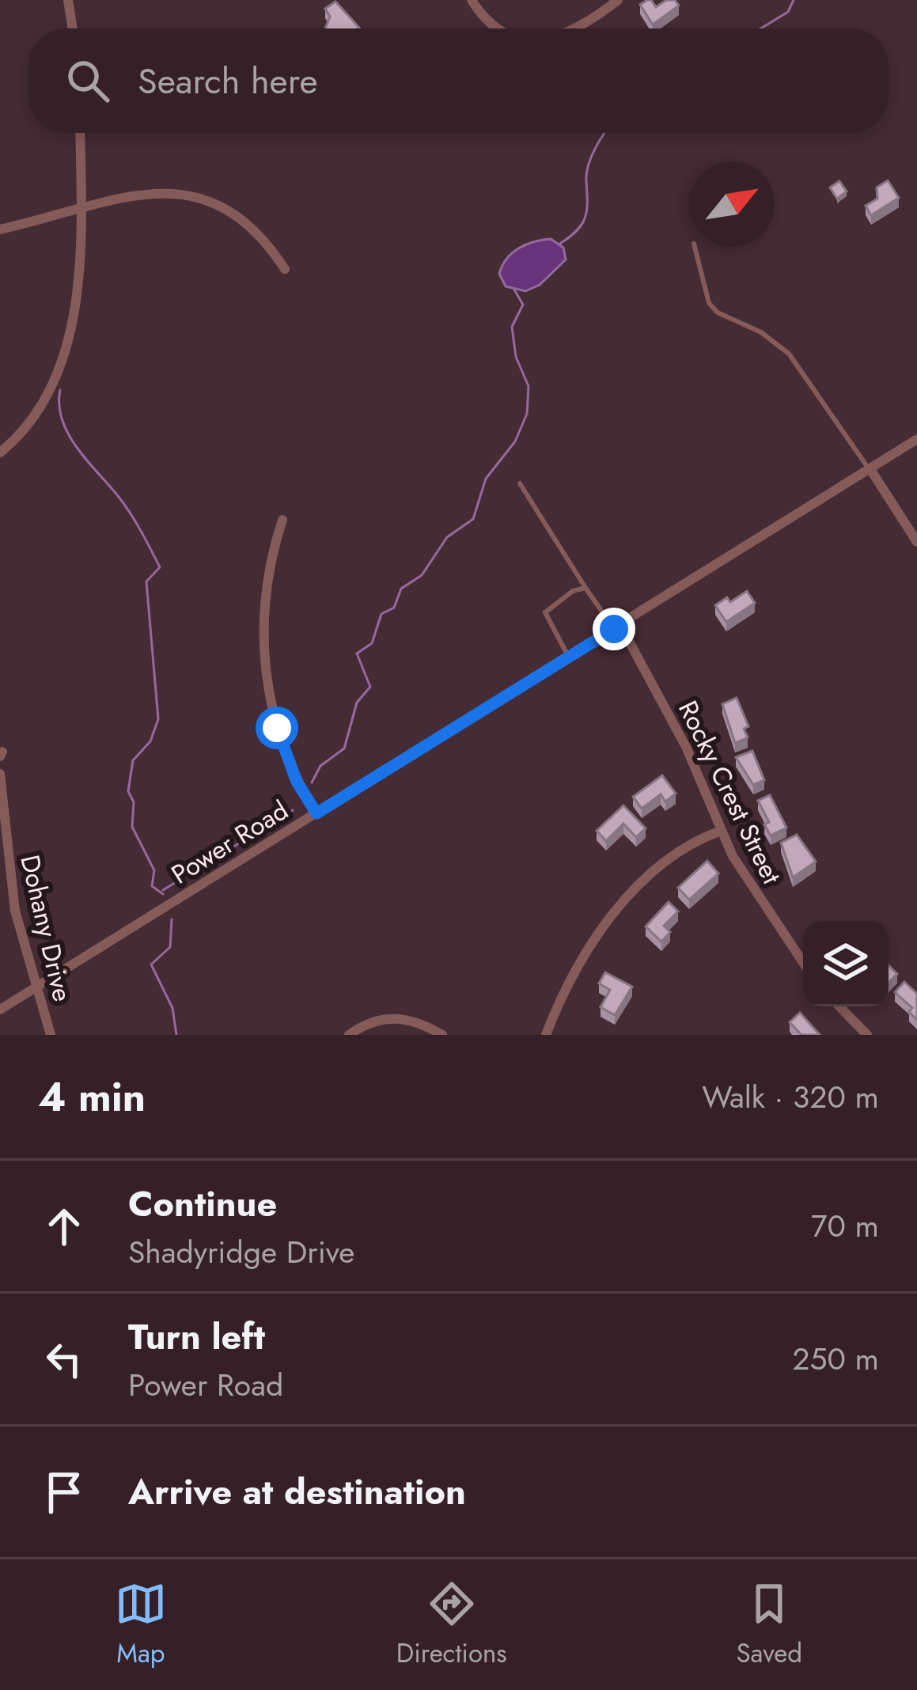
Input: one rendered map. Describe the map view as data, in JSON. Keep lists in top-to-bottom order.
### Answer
{
  "streets": {
    "street": ["Rocky Crest Street", "Power Road", "Dohany Drive"]
  },
  "crossings": [
    ["Rocky Crest Street", "Power Road"],
    ["Power Road", "Dohany Drive"]
  ],
  "north": "top right",
  "page": {
    "search": "Search here",
    "heading": ["4 min", "Walk · 320 m"],
    "list": [
      ["Continue", "Shadyridge Drive", "70 m"],
      ["Turn left", "Power Road", "250 m"],
      "Arrive at destination"
    ],
    "nav": ["Map", "Directions", "Saved"]
  }
}
